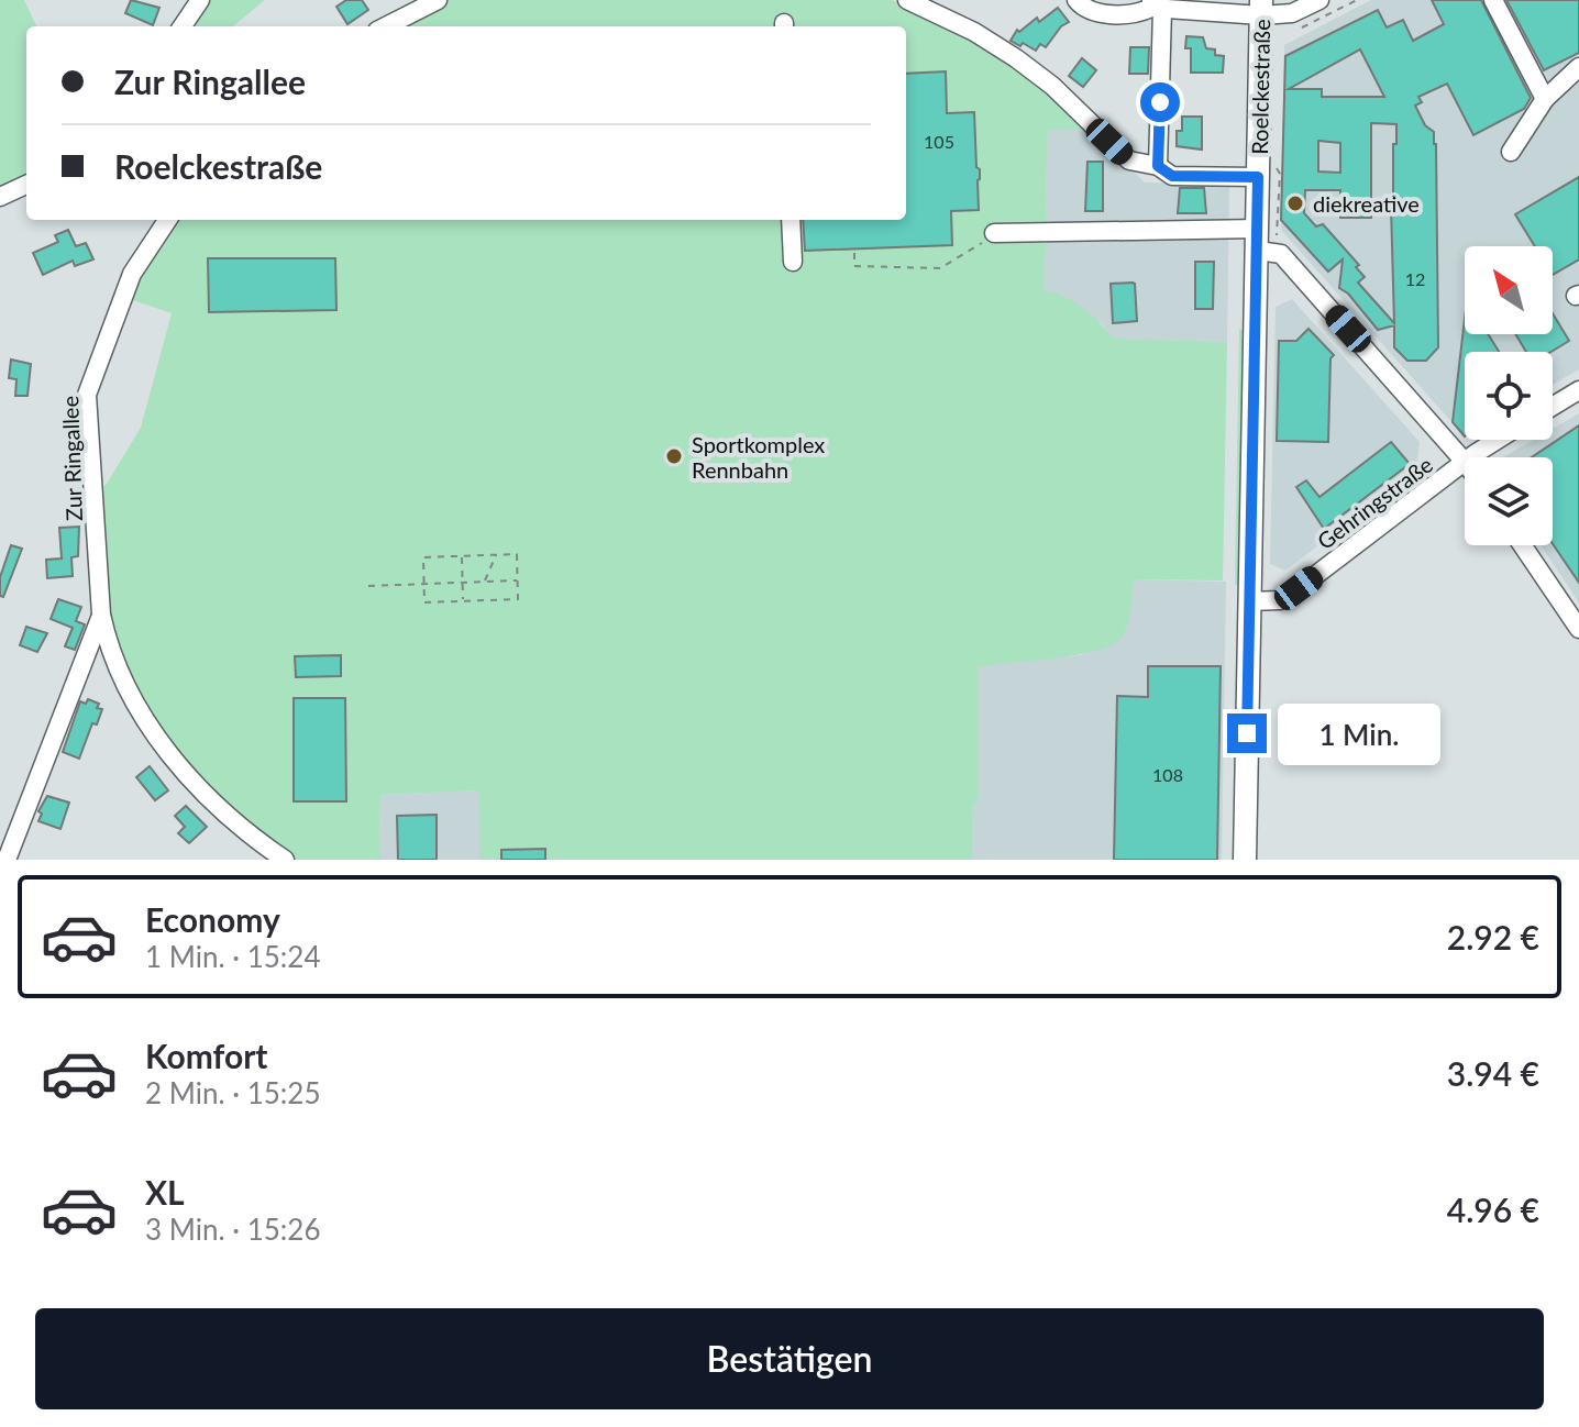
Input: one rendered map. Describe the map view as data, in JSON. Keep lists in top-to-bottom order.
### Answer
{
  "streets": {
    "main road": ["Roelckestraße"],
    "street": ["Zur Ringallee", "Gehringstraße"]
  },
  "crossings": [
    ["Roelckestraße", "Gehringstraße"]
  ],
  "places": ["diekreative", "Sportkomplex Rennbahn"],
  "house_numbers": ["105", "12", "108"],
  "north": "top left",
  "page": {
    "banner": ["Zur Ringallee", "Roelckestraße"],
    "bubble": "1 Min.",
    "list": [
      {
        "name": "Economy",
        "note": "1 Min. · 15:24",
        "value": "2.92 €"
      },
      {
        "name": "Komfort",
        "note": "2 Min. · 15:25",
        "value": "3.94 €"
      },
      {
        "name": "XL",
        "note": "3 Min. · 15:26",
        "value": "4.96 €"
      }
    ],
    "buttons": "Bestätigen"
  }
}
